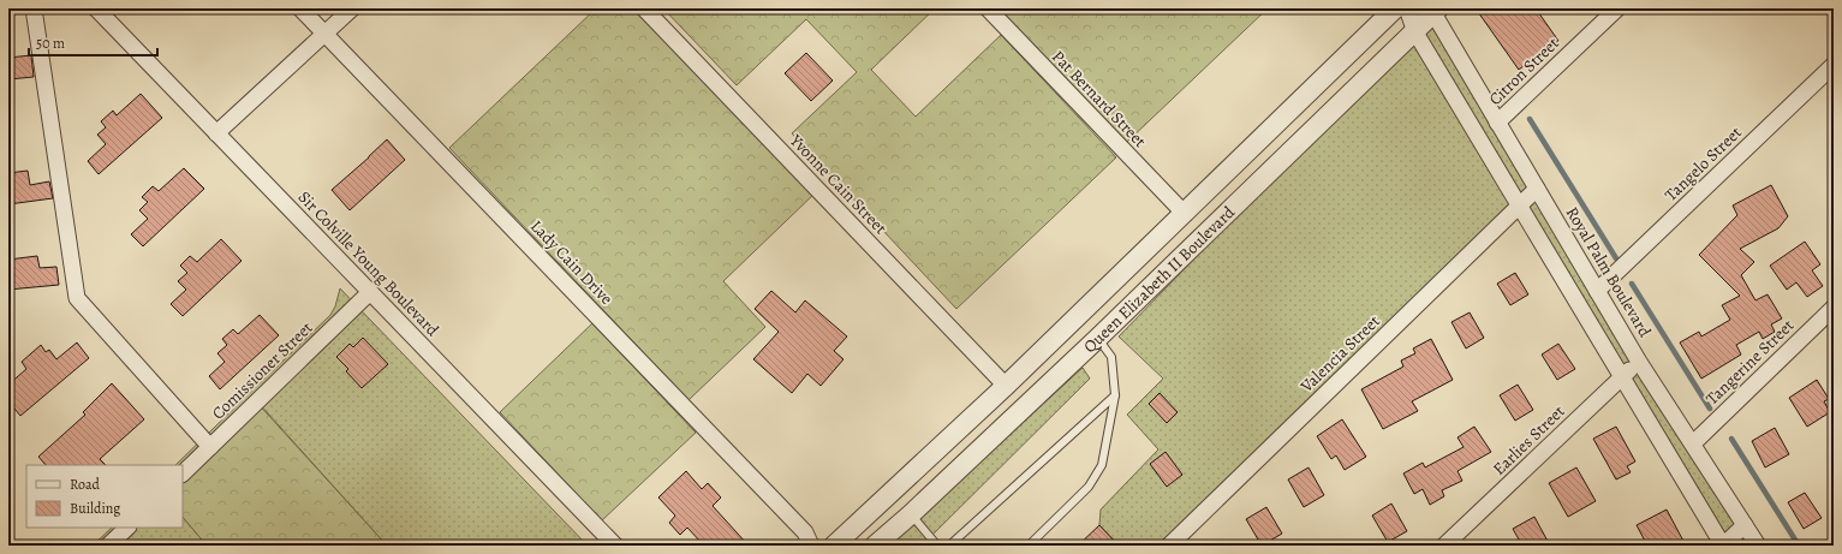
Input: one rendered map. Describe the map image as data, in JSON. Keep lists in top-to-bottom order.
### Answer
{
  "streets": {
    "street": [
      "Citron Street",
      "Pat Bernard Street",
      "Tangelo Street",
      "Yvonne Cain Street",
      "Lady Cain Drive",
      "Sir Colville Young Boulevard",
      "Royal Palm Boulevard",
      "Queen Elizabeth II Boulevard",
      "Valencia Street",
      "Tangerine Street",
      "Comissioner Street",
      "Earlies Street"
    ]
  },
  "crossings": [
    ["Citron Street", "Royal Palm Boulevard"],
    ["Pat Bernard Street", "Queen Elizabeth II Boulevard"],
    ["Tangelo Street", "Royal Palm Boulevard"],
    ["Yvonne Cain Street", "Queen Elizabeth II Boulevard"],
    ["Sir Colville Young Boulevard", "Comissioner Street"],
    ["Royal Palm Boulevard", "Queen Elizabeth II Boulevard"],
    ["Royal Palm Boulevard", "Valencia Street"],
    ["Royal Palm Boulevard", "Tangerine Street"],
    ["Royal Palm Boulevard", "Earlies Street"]
  ],
  "legend": ["Road", "Building"],
  "scale_bar": "50 m"
}
